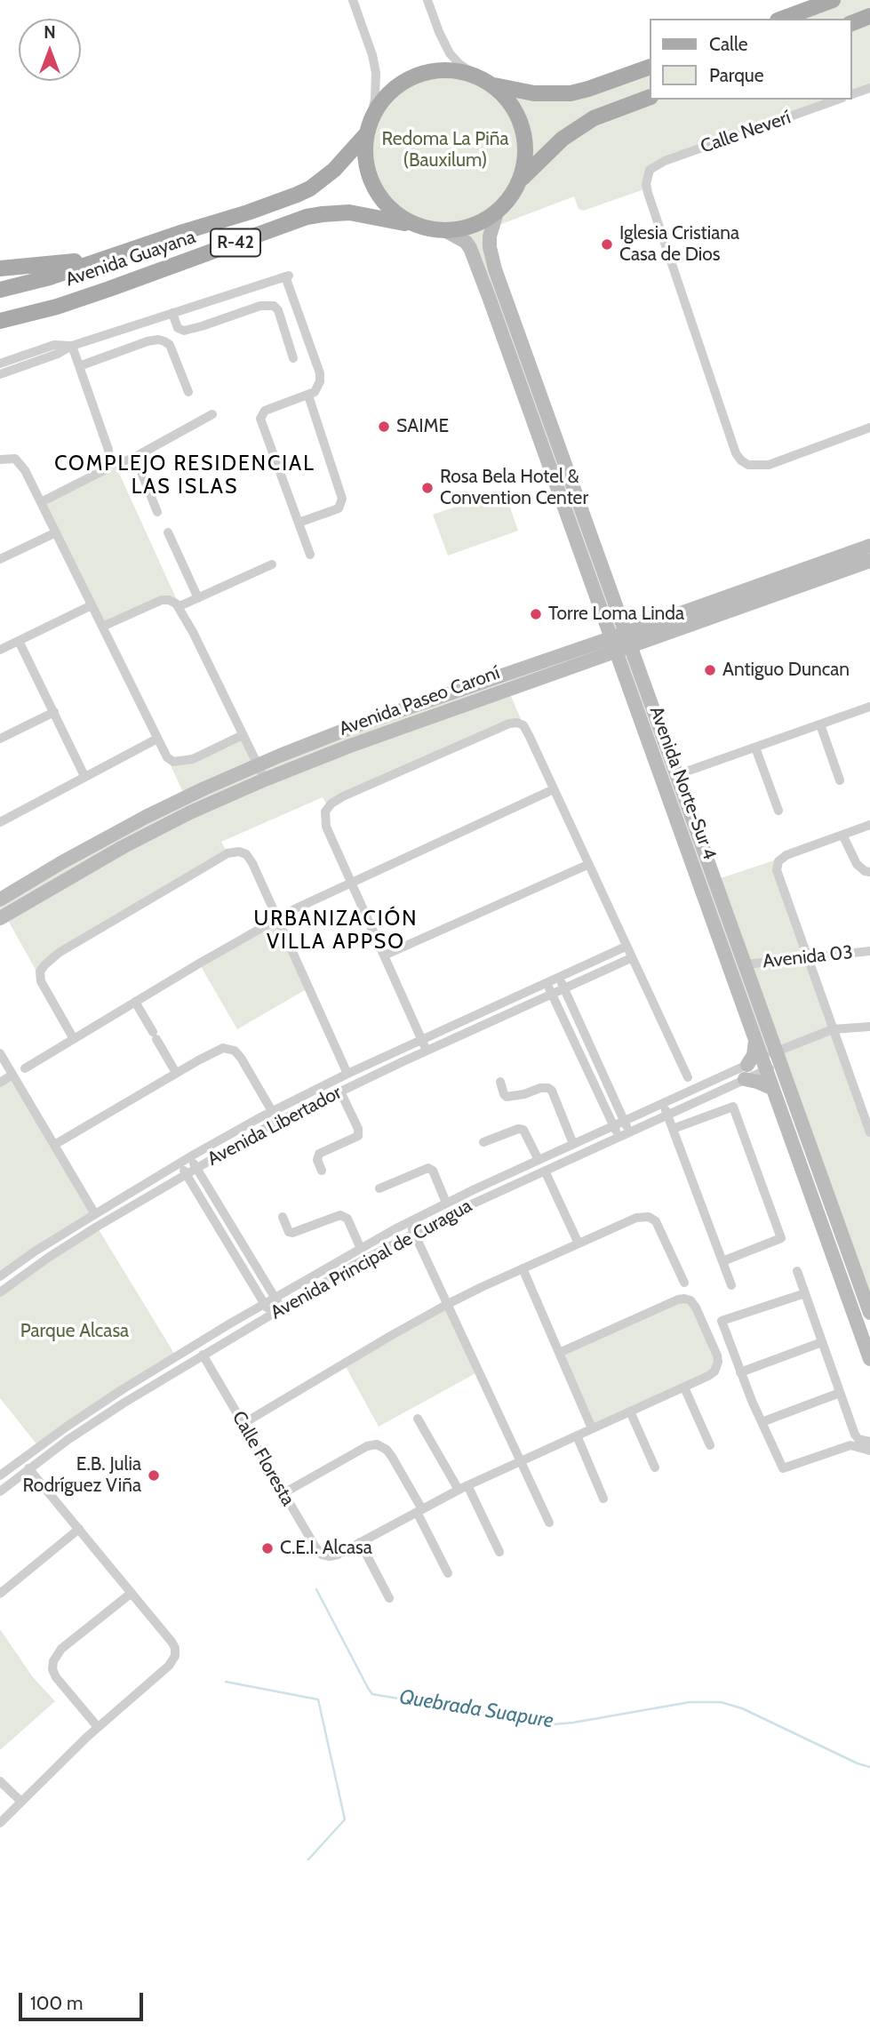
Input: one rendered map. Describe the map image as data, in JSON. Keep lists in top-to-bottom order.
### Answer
{
  "streets": {
    "main road": [
      "R-42",
      "Avenida Guayana",
      "Avenida Paseo Caroní",
      "Avenida Norte-Sur 4"
    ],
    "street": [
      "Calle Neverí",
      "Avenida 03",
      "Avenida Libertador",
      "Avenida Principal de Curagua",
      "Calle Floresta"
    ]
  },
  "crossings": [
    ["R-42", "Avenida Guayana"],
    ["R-42", "Avenida Norte-Sur 4"],
    ["Avenida Guayana", "Avenida Norte-Sur 4"],
    ["Avenida Paseo Caroní", "Avenida Norte-Sur 4"],
    ["Avenida Norte-Sur 4", "Avenida 03"],
    ["Avenida Norte-Sur 4", "Avenida Principal de Curagua"],
    ["Avenida Principal de Curagua", "Calle Floresta"]
  ],
  "districts": ["COMPLEJO RESIDENCIAL LAS ISLAS", "URBANIZACIÓN VILLA APPSO"],
  "water": ["Quebrada Suapure"],
  "parks": ["Redoma La Piña (Bauxilum)", "Parque Alcasa"],
  "places": [
    "Iglesia Cristiana Casa de Dios",
    "SAIME",
    "Rosa Bela Hotel & Convention Center",
    "Torre Loma Linda",
    "Antiguo Duncan",
    "E.B. Julia Rodríguez Viña",
    "C.E.I. Alcasa"
  ],
  "legend": ["Calle", "Parque"],
  "scale_bar": "100 m",
  "north": "top"
}
